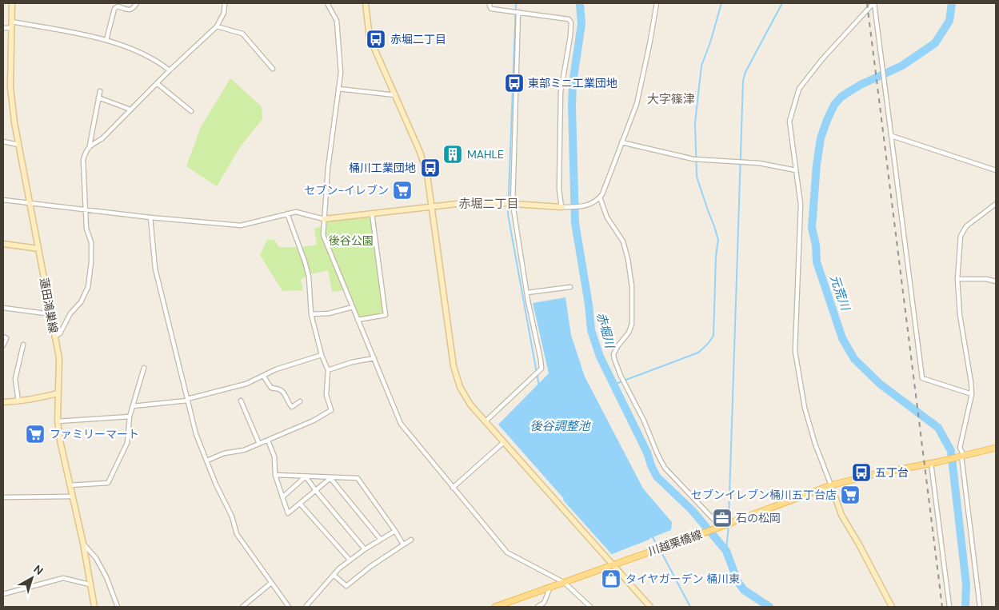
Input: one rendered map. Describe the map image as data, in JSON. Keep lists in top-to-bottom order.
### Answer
{
  "streets": {
    "main road": ["川越栗橋線"],
    "street": ["蓮田鴻巣線"]
  },
  "districts": ["大字篠津", "赤堀二丁目"],
  "water": ["元荒川", "赤堀川", "後谷調整池"],
  "parks": ["後谷公園"],
  "places": {
    "bus stop": [
      "赤堀二丁目",
      "東部ミニ工業団地",
      "桶川工業団地",
      "五丁台"
    ],
    "building": ["MAHLE"],
    "supermarket": ["セブン-イレブン", "ファミリーマート", "セブンイレブン桶川五丁台店"],
    "office": ["石の松岡"],
    "shop": ["タイヤガーデン 桶川東"]
  },
  "north": "top right"
}
